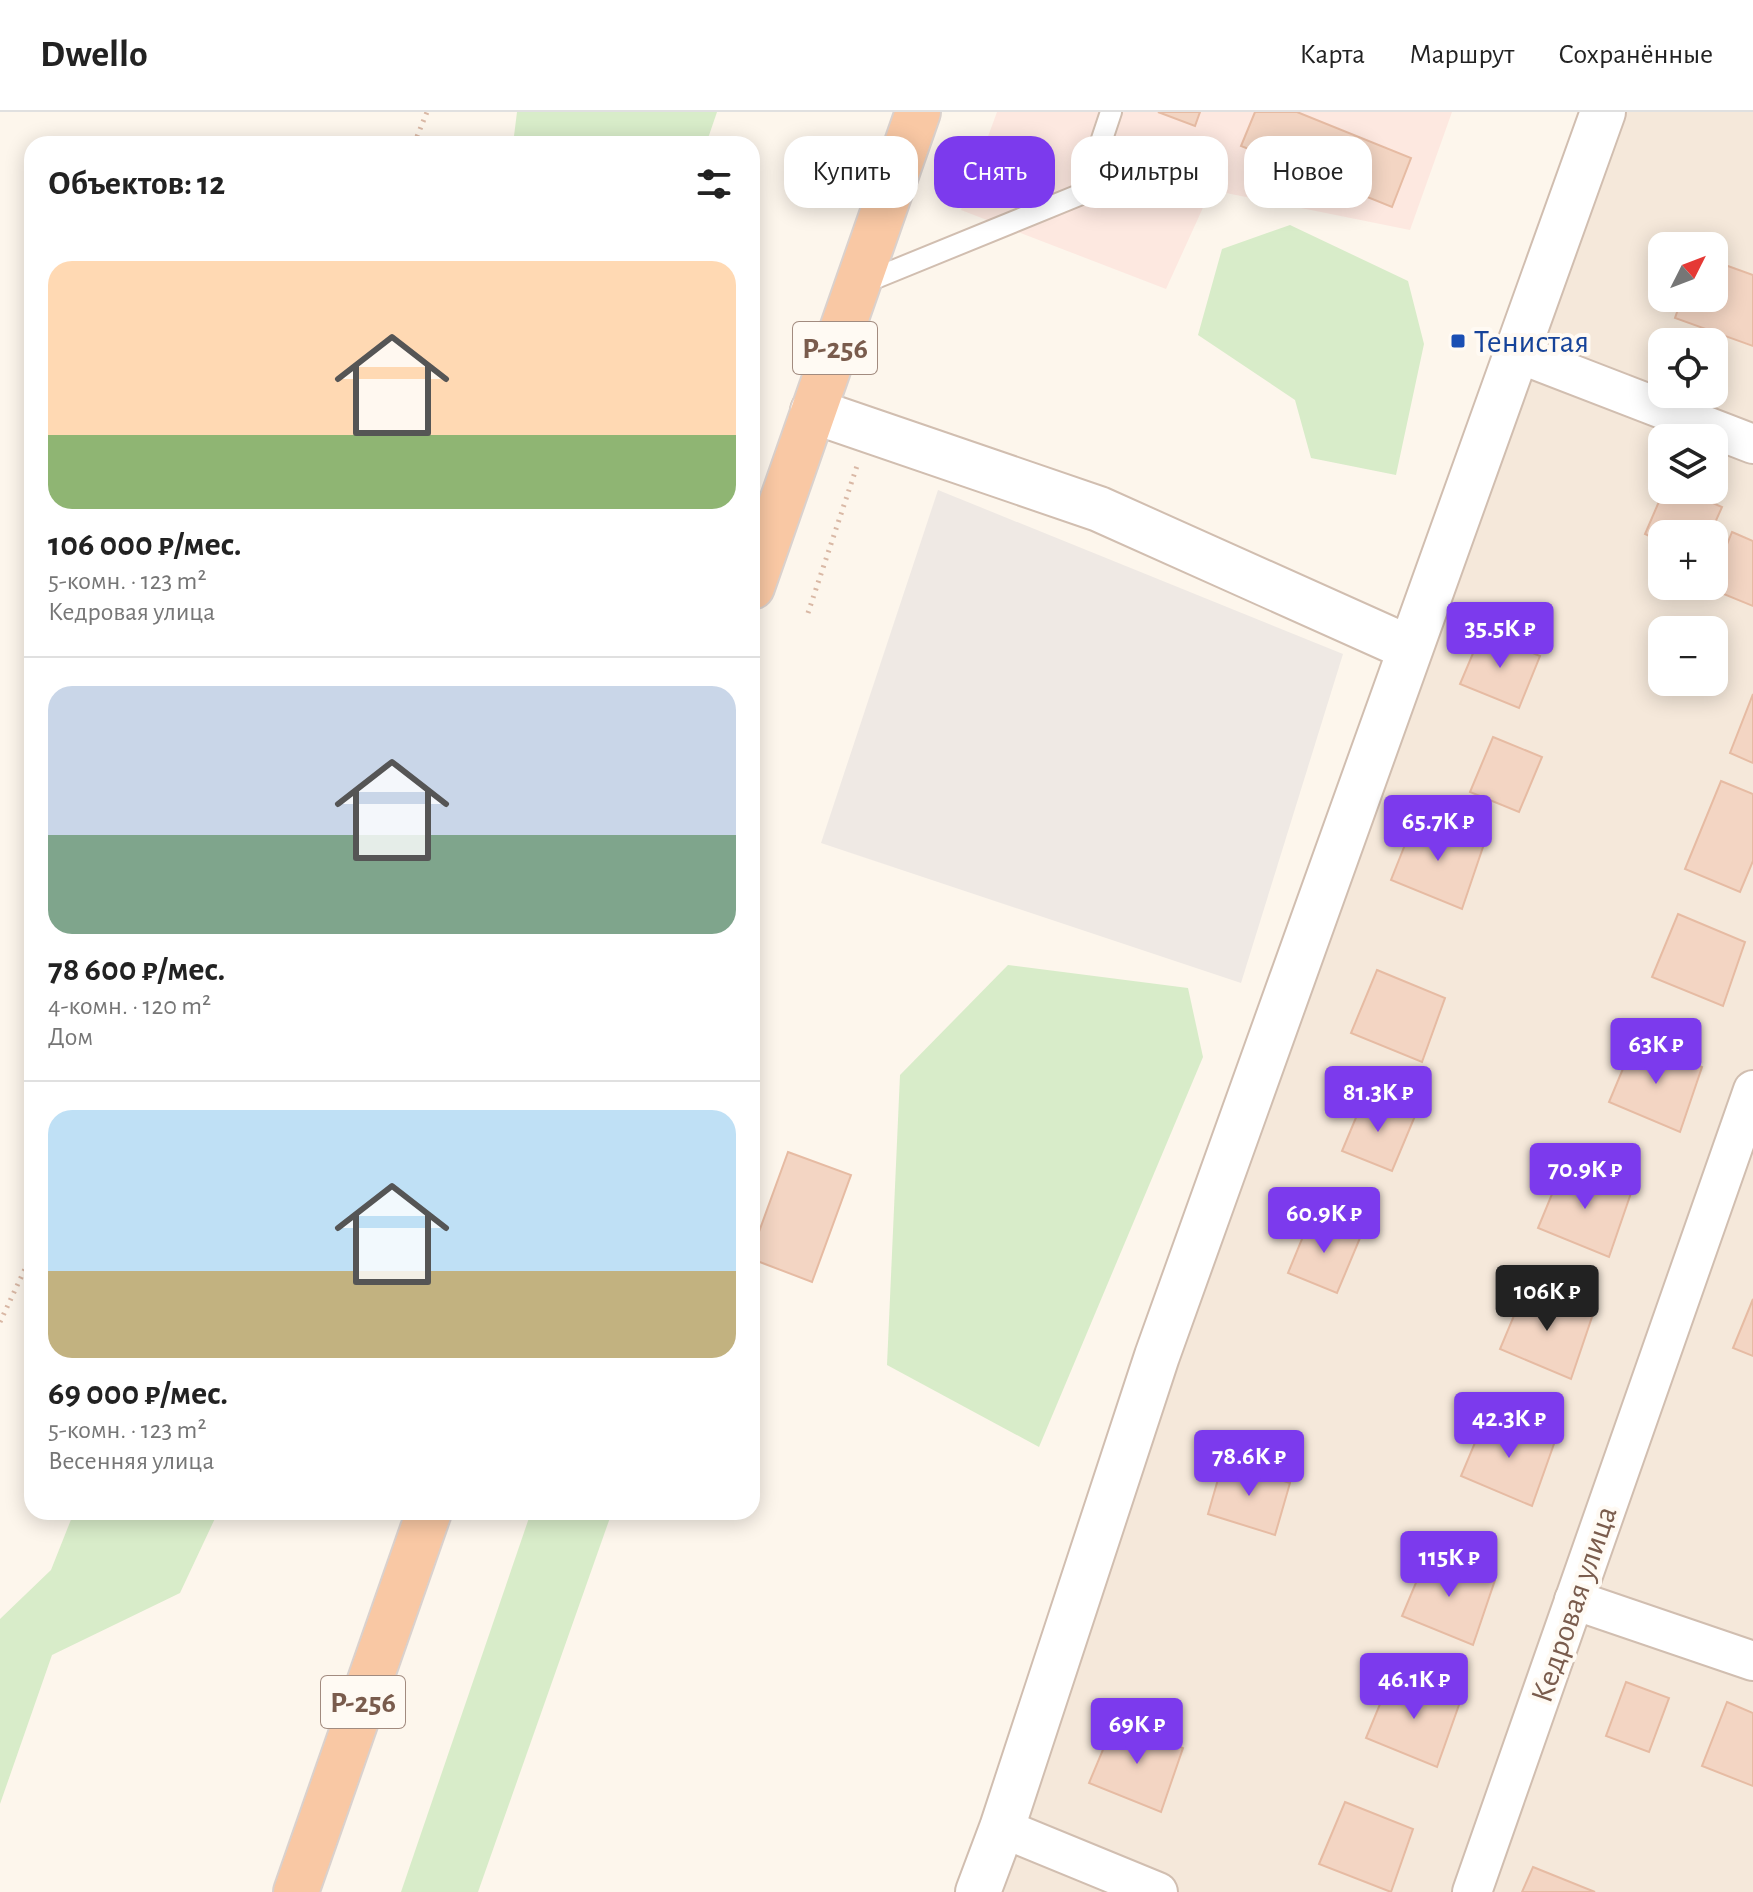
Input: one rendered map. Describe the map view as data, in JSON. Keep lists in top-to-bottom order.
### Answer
{
  "streets": {
    "highway": ["Р-256"],
    "street": ["Кедровая улица"]
  },
  "places": {
    "transit": ["Тенистая"]
  },
  "north": "top right",
  "page": {
    "header": "Dwello",
    "nav": ["Карта", "Маршрут", "Сохранённые"],
    "chip": [
      "Купить",
      "Снять",
      "Фильтры",
      "Новое"
    ],
    "heading": "Объектов: 12",
    "map_buttons": ["+", "−"],
    "list": [
      {
        "name": "106 000 ₽/мес.",
        "note": "5-комн. · 123 m² · Кедровая улица"
      },
      {
        "name": "78 600 ₽/мес.",
        "note": "4-комн. · 120 m² · Дом"
      },
      {
        "name": "69 000 ₽/мес.",
        "note": "5-комн. · 123 m² · Весенняя улица"
      }
    ],
    "price": [
      "35.5K ₽",
      "65.7K ₽",
      "63K ₽",
      "81.3K ₽",
      "70.9K ₽",
      "60.9K ₽",
      "106K ₽",
      "42.3K ₽",
      "78.6K ₽",
      "115K ₽",
      "46.1K ₽",
      "69K ₽"
    ]
  }
}
